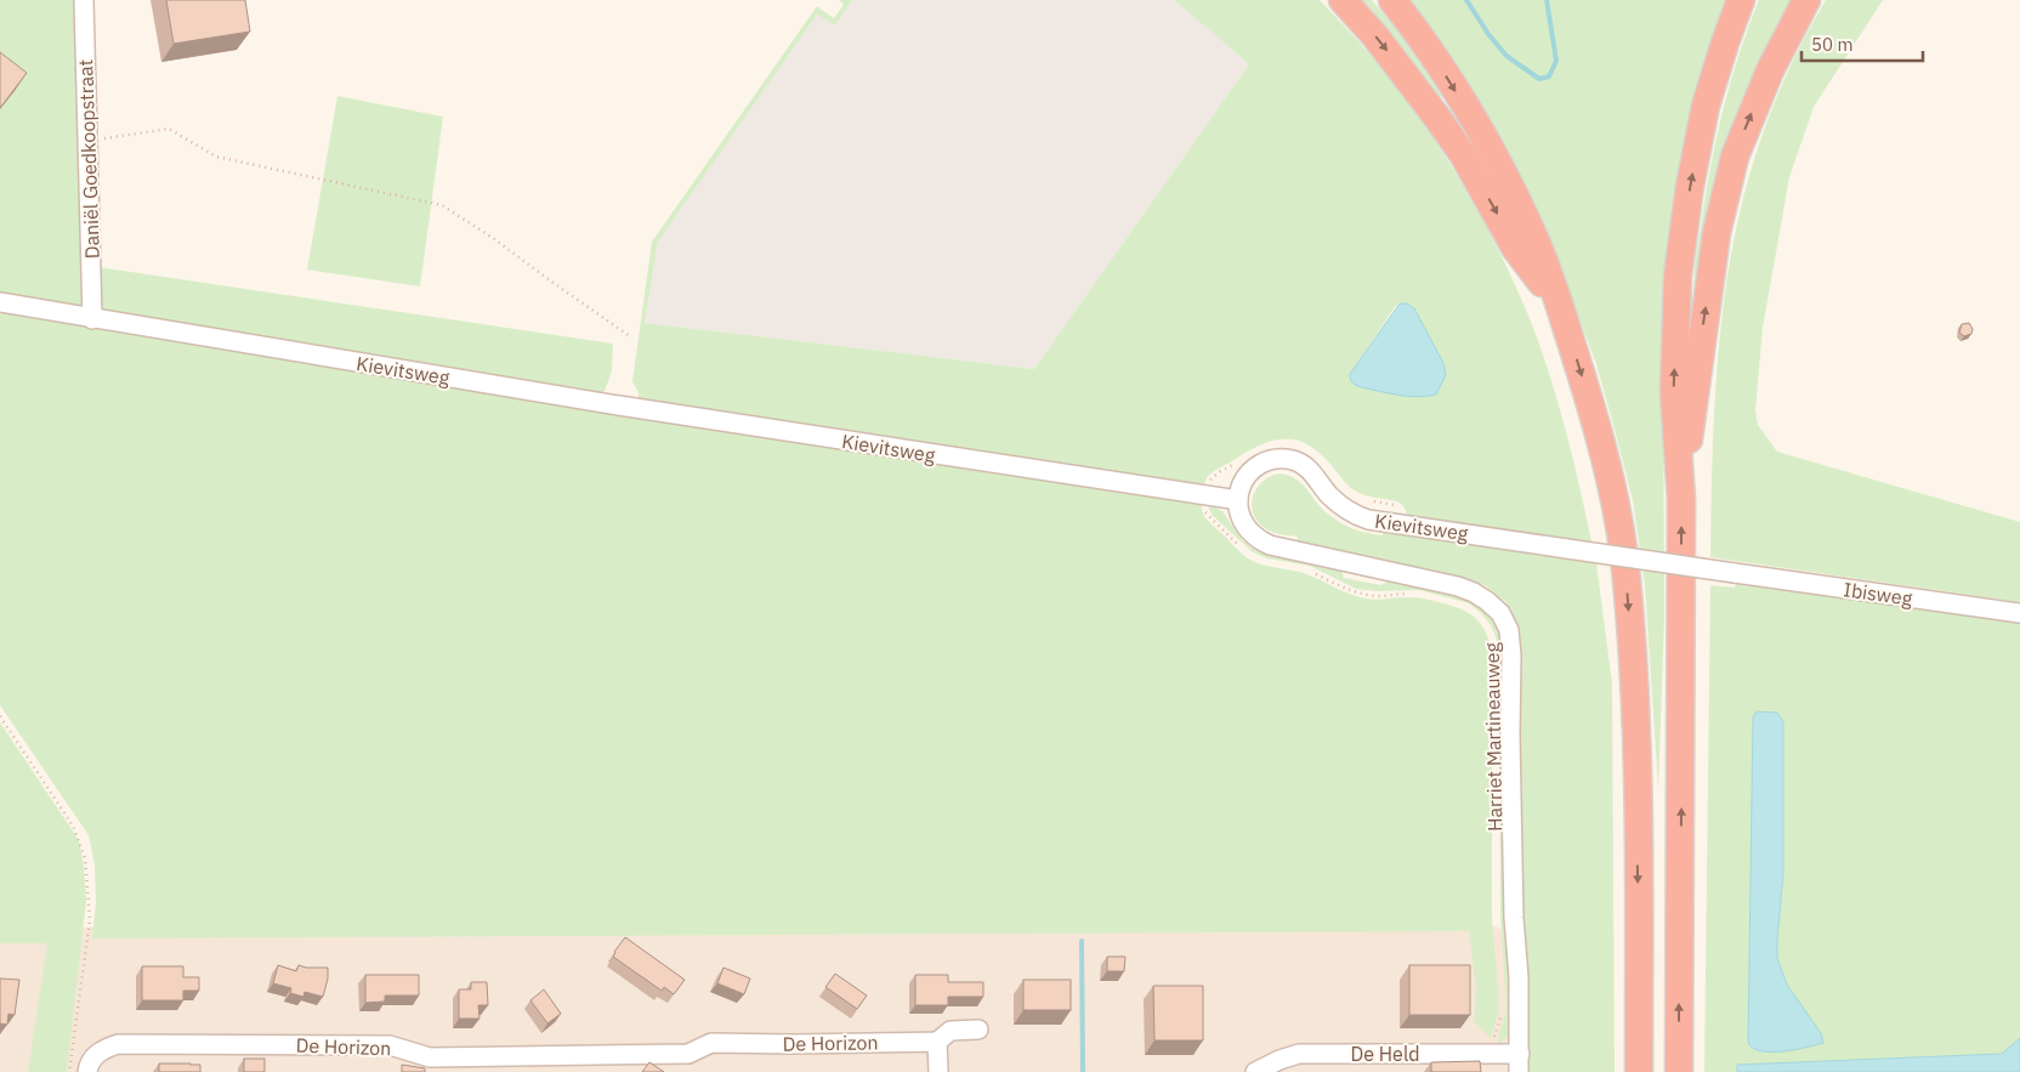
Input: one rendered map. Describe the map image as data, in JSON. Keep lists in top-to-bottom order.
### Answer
{
  "streets": {
    "street": [
      "Daniël Goedkoopstraat",
      "Kievitsweg",
      "Ibisweg",
      "Harriet Martineauweg",
      "De Horizon",
      "De Held"
    ]
  },
  "crossings": [
    ["Daniël Goedkoopstraat", "Kievitsweg"],
    ["Kievitsweg", "Ibisweg"],
    ["Kievitsweg", "Harriet Martineauweg"],
    ["Harriet Martineauweg", "De Held"]
  ],
  "scale_bar": "50 m"
}
